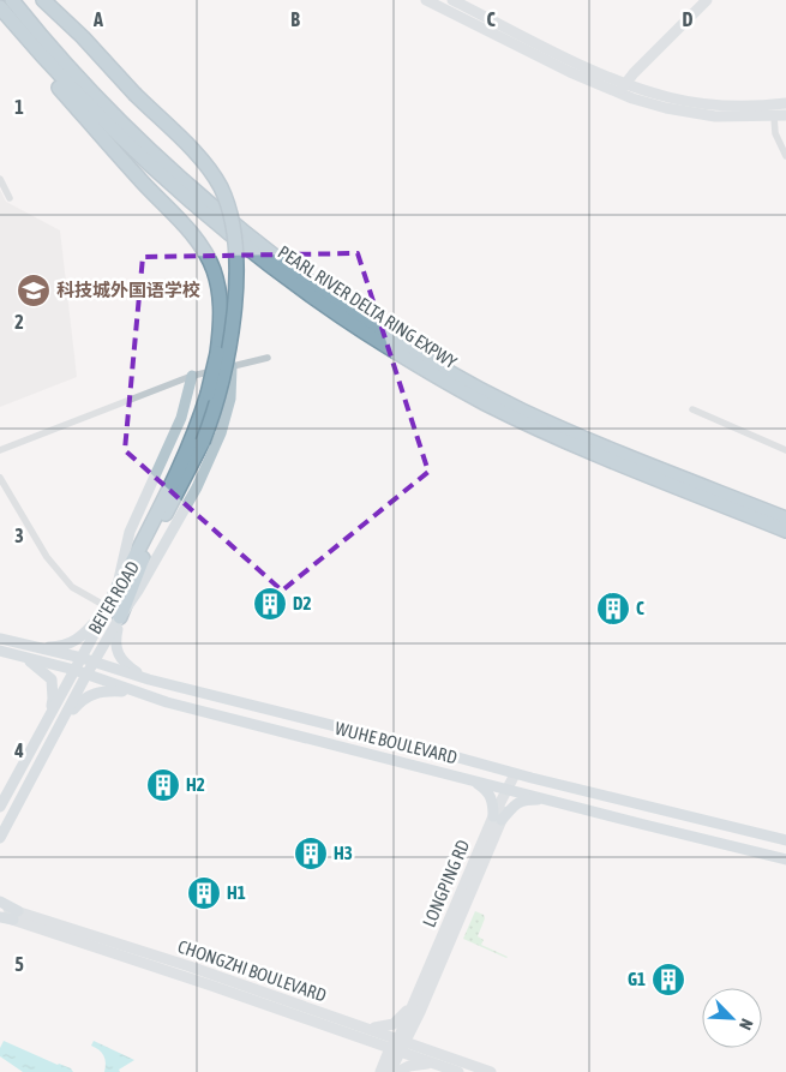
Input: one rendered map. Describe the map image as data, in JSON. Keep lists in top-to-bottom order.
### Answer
{
  "streets": {
    "highway": ["PEARL RIVER DELTA RING EXPWY"],
    "main road": [
      "BEI'ER ROAD",
      "WUHE BOULEVARD",
      "LONGPING RD",
      "CHONGZHI BOULEVARD"
    ]
  },
  "crossings": [
    ["BEI'ER ROAD", "WUHE BOULEVARD"],
    ["LONGPING RD", "CHONGZHI BOULEVARD"]
  ],
  "places": {
    "school or university": ["科技城外国语学校"],
    "building": [
      "D2",
      "C",
      "H2",
      "H3",
      "H1",
      "G1"
    ]
  },
  "north": "bottom right",
  "grid": {
    "columns": [
      "A",
      "B",
      "C",
      "D"
    ],
    "rows": [
      "1",
      "2",
      "3",
      "4",
      "5"
    ]
  }
}
